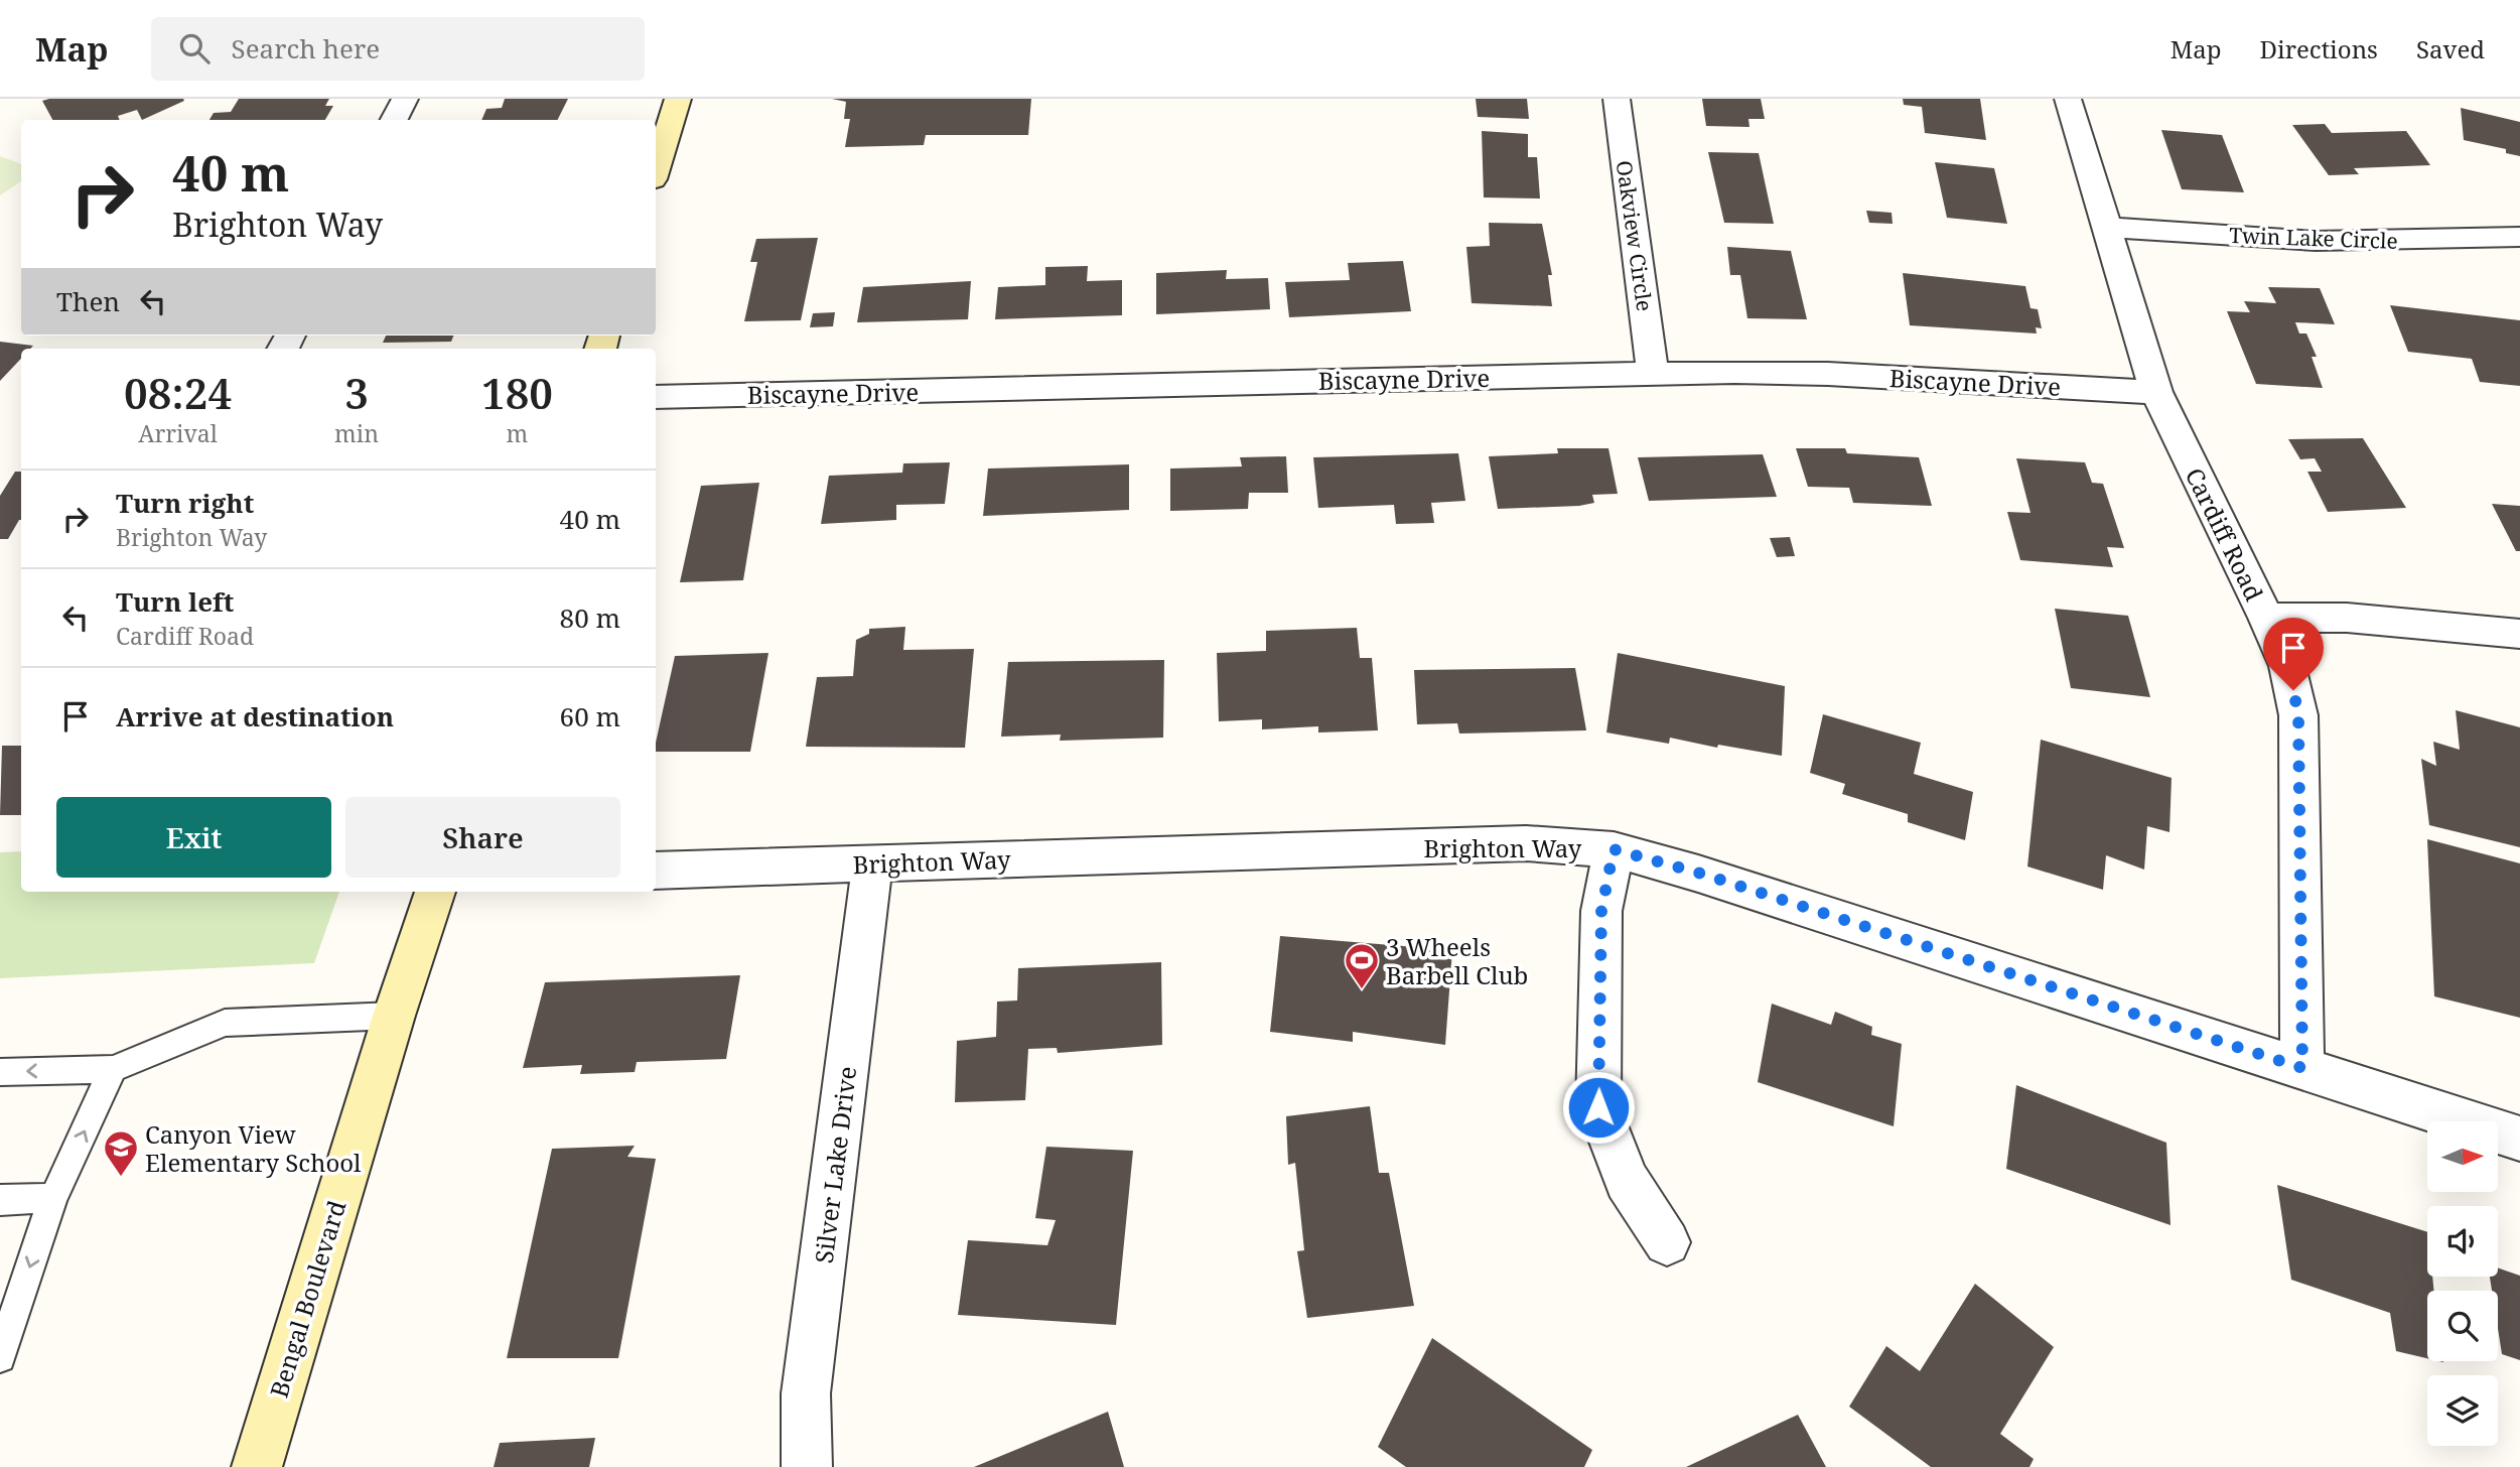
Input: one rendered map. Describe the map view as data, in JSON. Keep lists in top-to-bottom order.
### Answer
{
  "streets": {
    "main road": ["Bengal Boulevard"],
    "street": [
      "Oakview Circle",
      "Twin Lake Circle",
      "Biscayne Drive",
      "Cardiff Road",
      "Brighton Way",
      "Silver Lake Drive"
    ]
  },
  "crossings": [
    ["Oakview Circle", "Biscayne Drive"],
    ["Twin Lake Circle", "Cardiff Road"],
    ["Biscayne Drive", "Cardiff Road"],
    ["Cardiff Road", "Brighton Way"],
    ["Brighton Way", "Silver Lake Drive"]
  ],
  "places": {
    "sports": ["3 Wheels Barbell Club"],
    "school or university": ["Canyon View Elementary School"]
  },
  "north": "right",
  "page": {
    "header": "Map",
    "search": "Search here",
    "nav": ["Map", "Directions", "Saved"],
    "turn": ["40 m", "Brighton Way"],
    "then": "Then",
    "eta": [
      "08:24",
      "Arrival",
      "3",
      "min",
      "180",
      "m"
    ],
    "list": [
      {
        "name": "Turn right",
        "note": "Brighton Way",
        "value": "40 m"
      },
      {
        "name": "Turn left",
        "note": "Cardiff Road",
        "value": "80 m"
      },
      {
        "name": "Arrive at destination",
        "value": "60 m"
      }
    ],
    "buttons": ["Exit", "Share"]
  }
}
